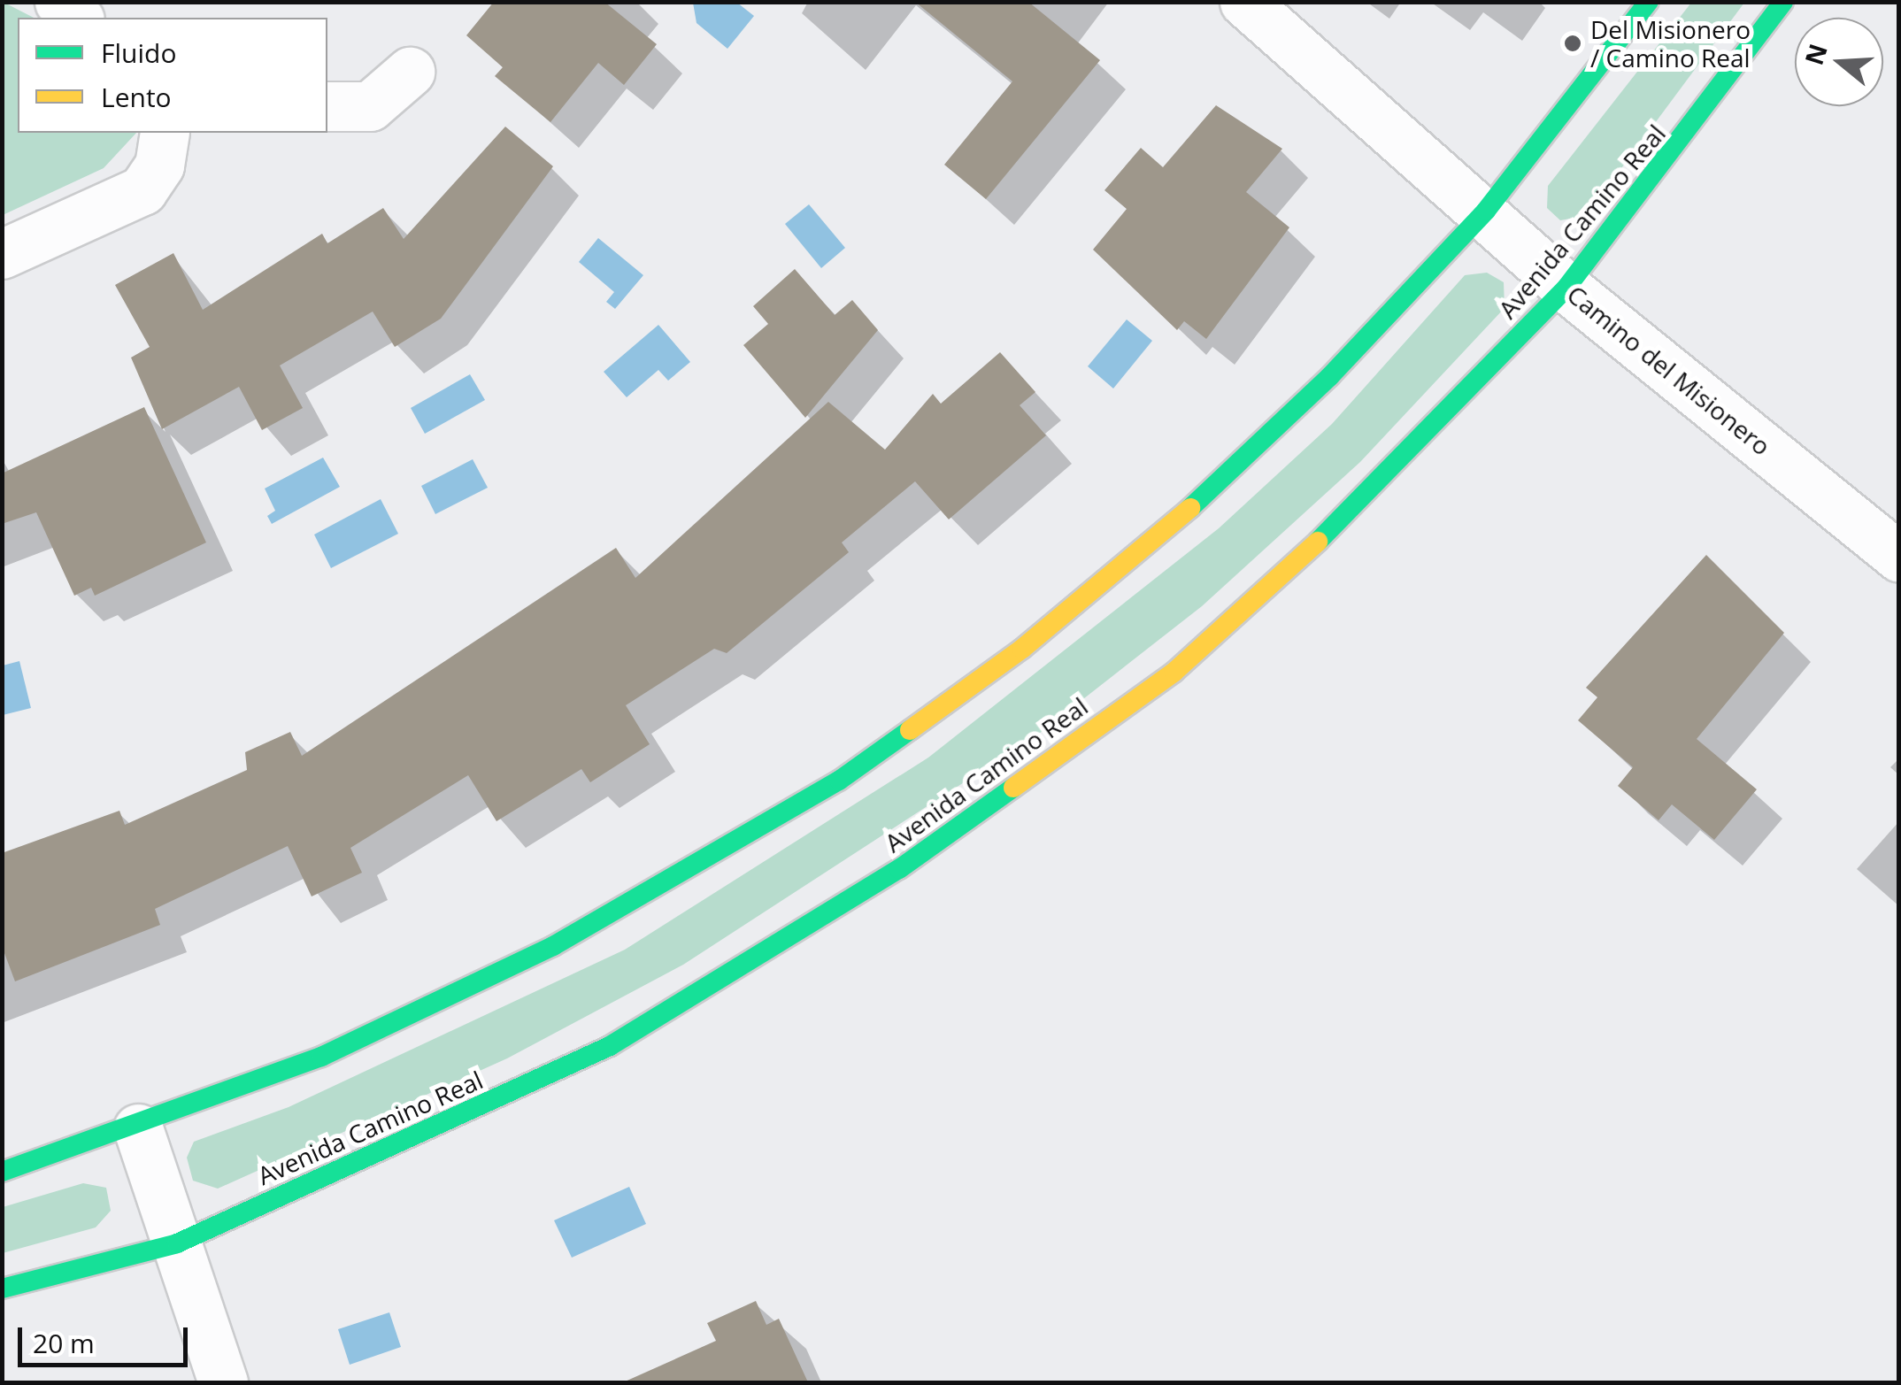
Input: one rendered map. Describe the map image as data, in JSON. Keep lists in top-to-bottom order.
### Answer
{
  "streets": {
    "main road": ["Avenida Camino Real"],
    "street": ["Camino del Misionero"]
  },
  "crossings": [
    ["Avenida Camino Real", "Camino del Misionero"]
  ],
  "places": ["Del Misionero / Camino Real"],
  "legend": ["Fluido", "Lento"],
  "scale_bar": "20 m",
  "north": "left"
}
